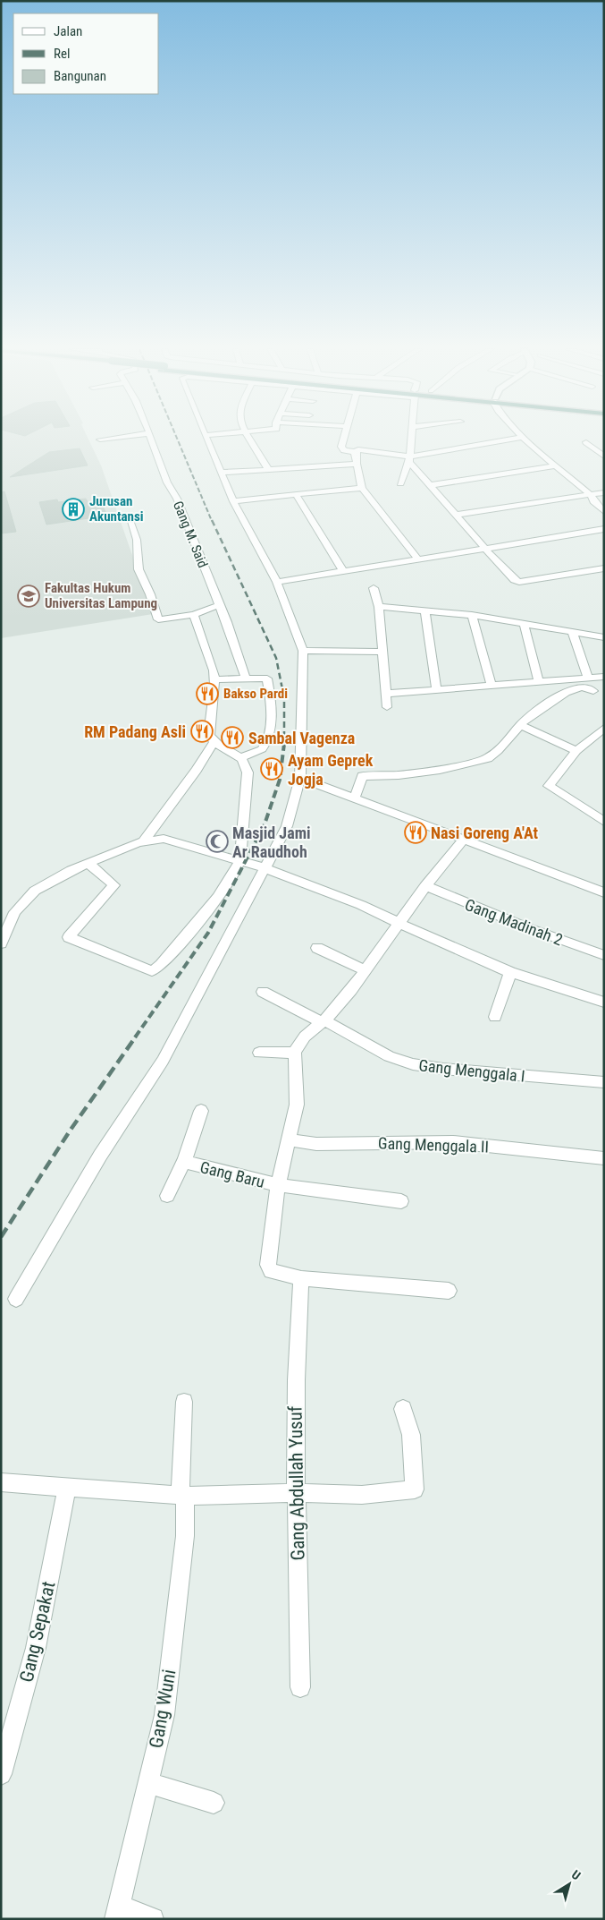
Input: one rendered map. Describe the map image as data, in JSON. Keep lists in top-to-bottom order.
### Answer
{
  "streets": {
    "street": [
      "Gang M. Said",
      "Gang Madinah 2",
      "Gang Menggala I",
      "Gang Menggala II",
      "Gang Baru",
      "Gang Abdullah Yusuf",
      "Gang Sepakat",
      "Gang Wuni"
    ]
  },
  "places": {
    "building": ["Jurusan Akuntansi"],
    "school or university": ["Fakultas Hukum Universitas Lampung"],
    "restaurant": [
      "Bakso Pardi",
      "RM Padang Asli",
      "Sambal Vagenza",
      "Ayam Geprek Jogja",
      "Nasi Goreng A'At"
    ],
    "mosque": ["Masjid Jami Ar Raudhoh"]
  },
  "legend": ["Jalan", "Rel", "Bangunan"],
  "north": "top right"
}
